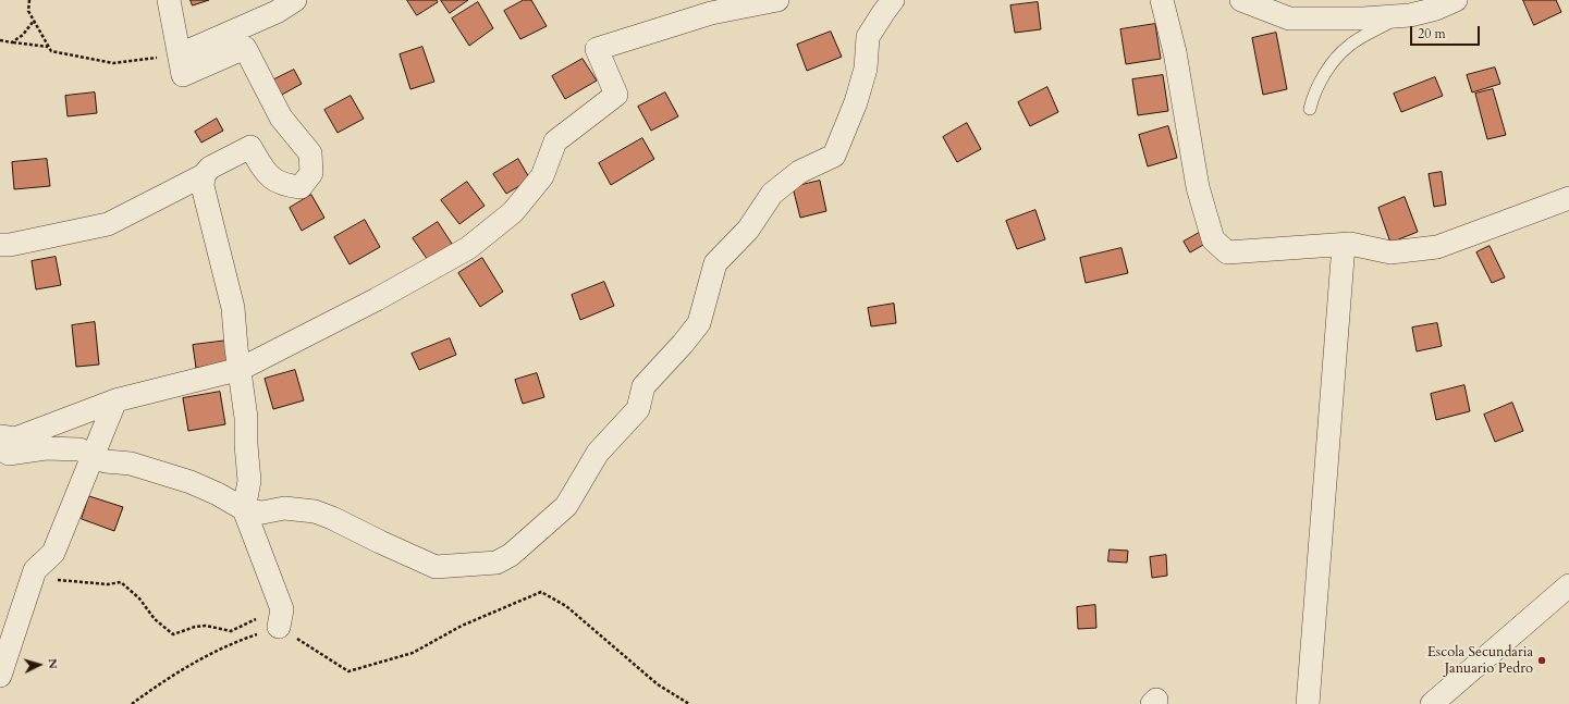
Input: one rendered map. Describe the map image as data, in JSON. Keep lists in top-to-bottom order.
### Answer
{
  "places": ["Escola Secundaria Januario Pedro"],
  "scale_bar": "20 m",
  "north": "right"
}
